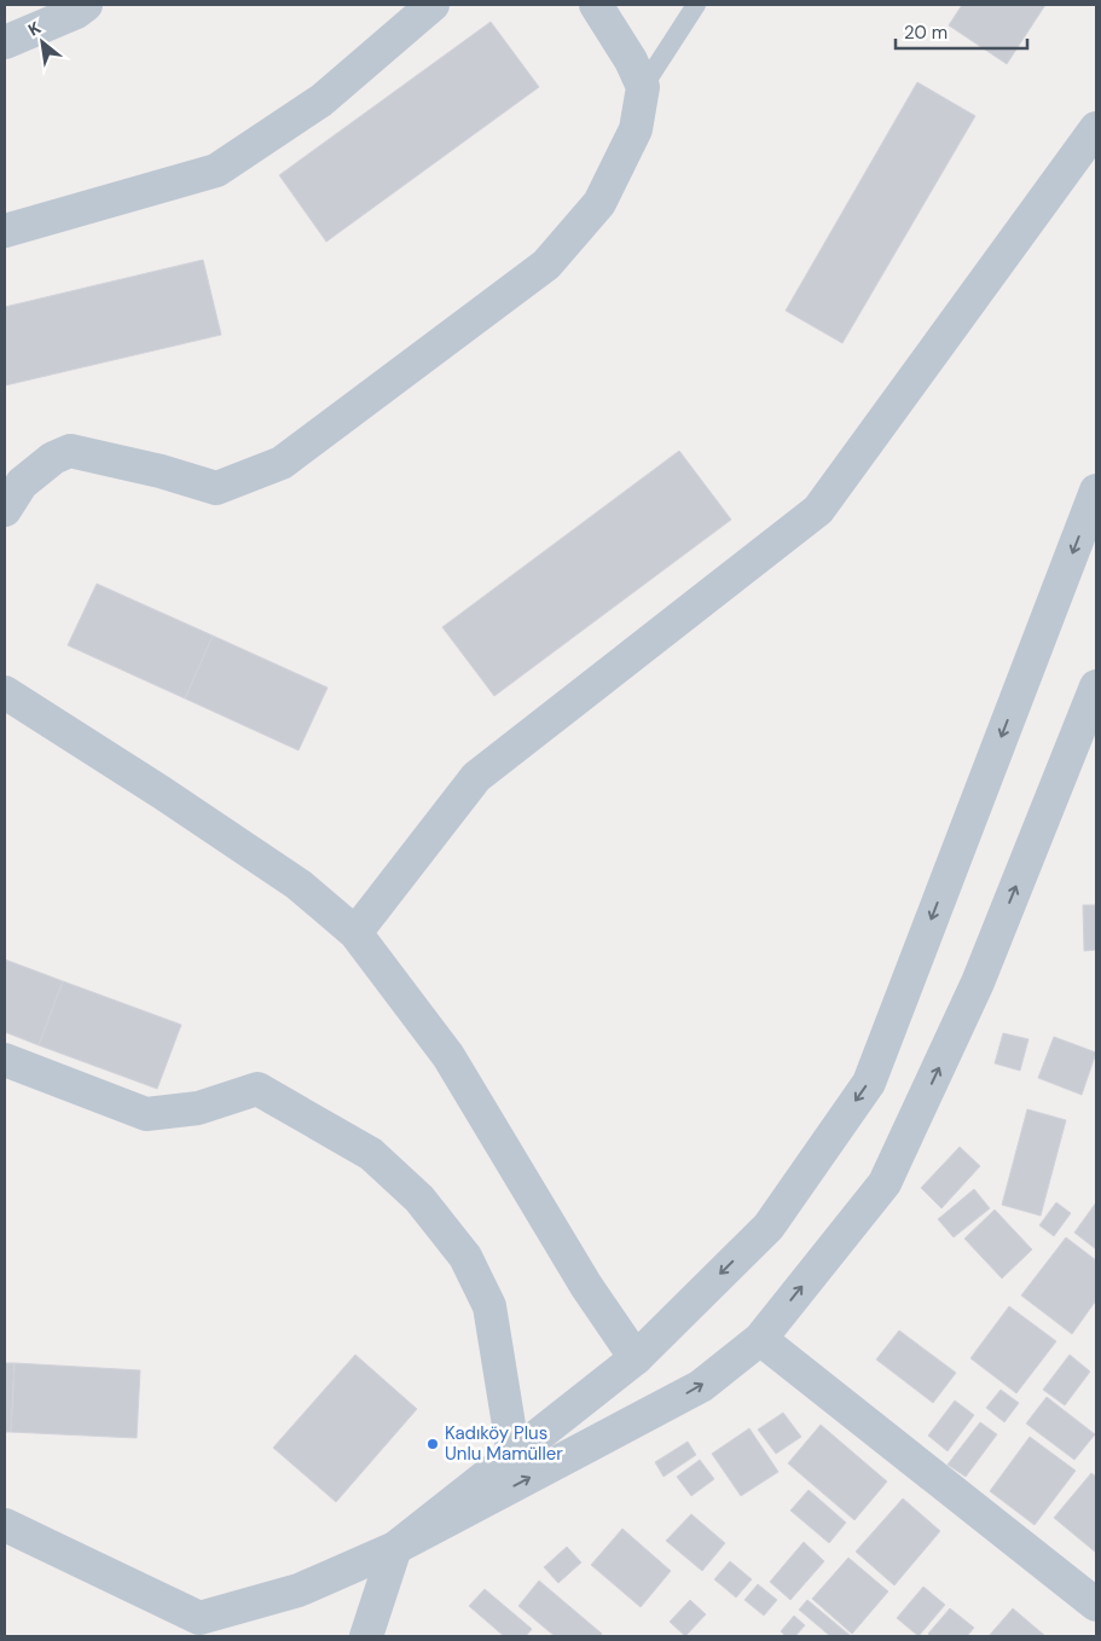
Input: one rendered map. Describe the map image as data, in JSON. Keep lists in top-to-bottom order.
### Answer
{
  "places": ["Kadıköy Plus Unlu Mamüller"],
  "scale_bar": "20 m",
  "north": "top left"
}
